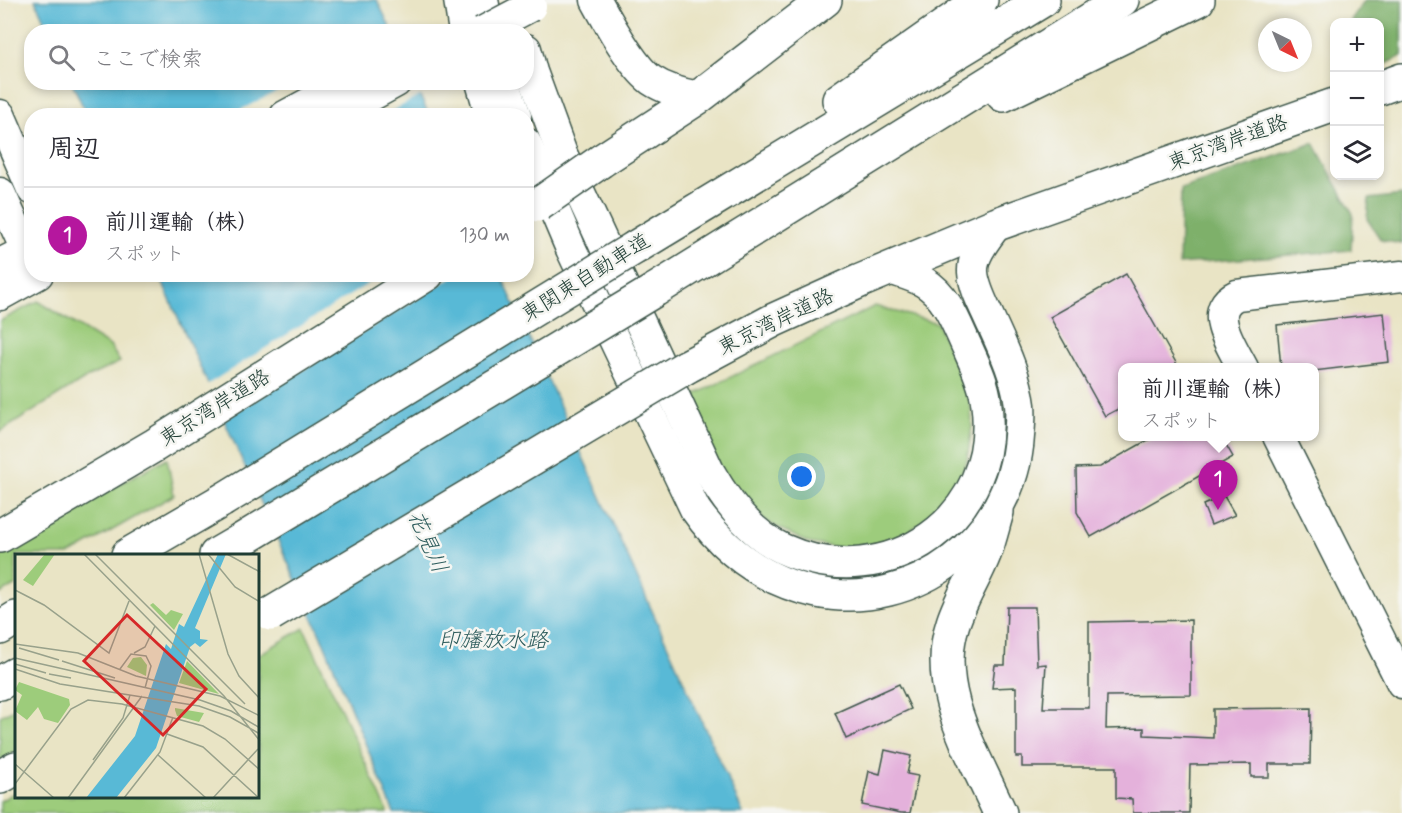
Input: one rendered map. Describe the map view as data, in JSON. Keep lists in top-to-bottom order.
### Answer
{
  "streets": {
    "highway": ["東京湾岸道路", "東関東自動車道"]
  },
  "water": ["花見川", "印旛放水路"],
  "north": "bottom right",
  "page": {
    "map_buttons": ["+", "−"],
    "search": "ここで検索",
    "heading": "周辺",
    "list": [
      {
        "mark": "1",
        "name": "前川運輸（株）",
        "note": "スポット",
        "value": "130 m"
      }
    ],
    "popup": ["前川運輸（株）", "スポット"],
    "pins": "1"
  }
}
